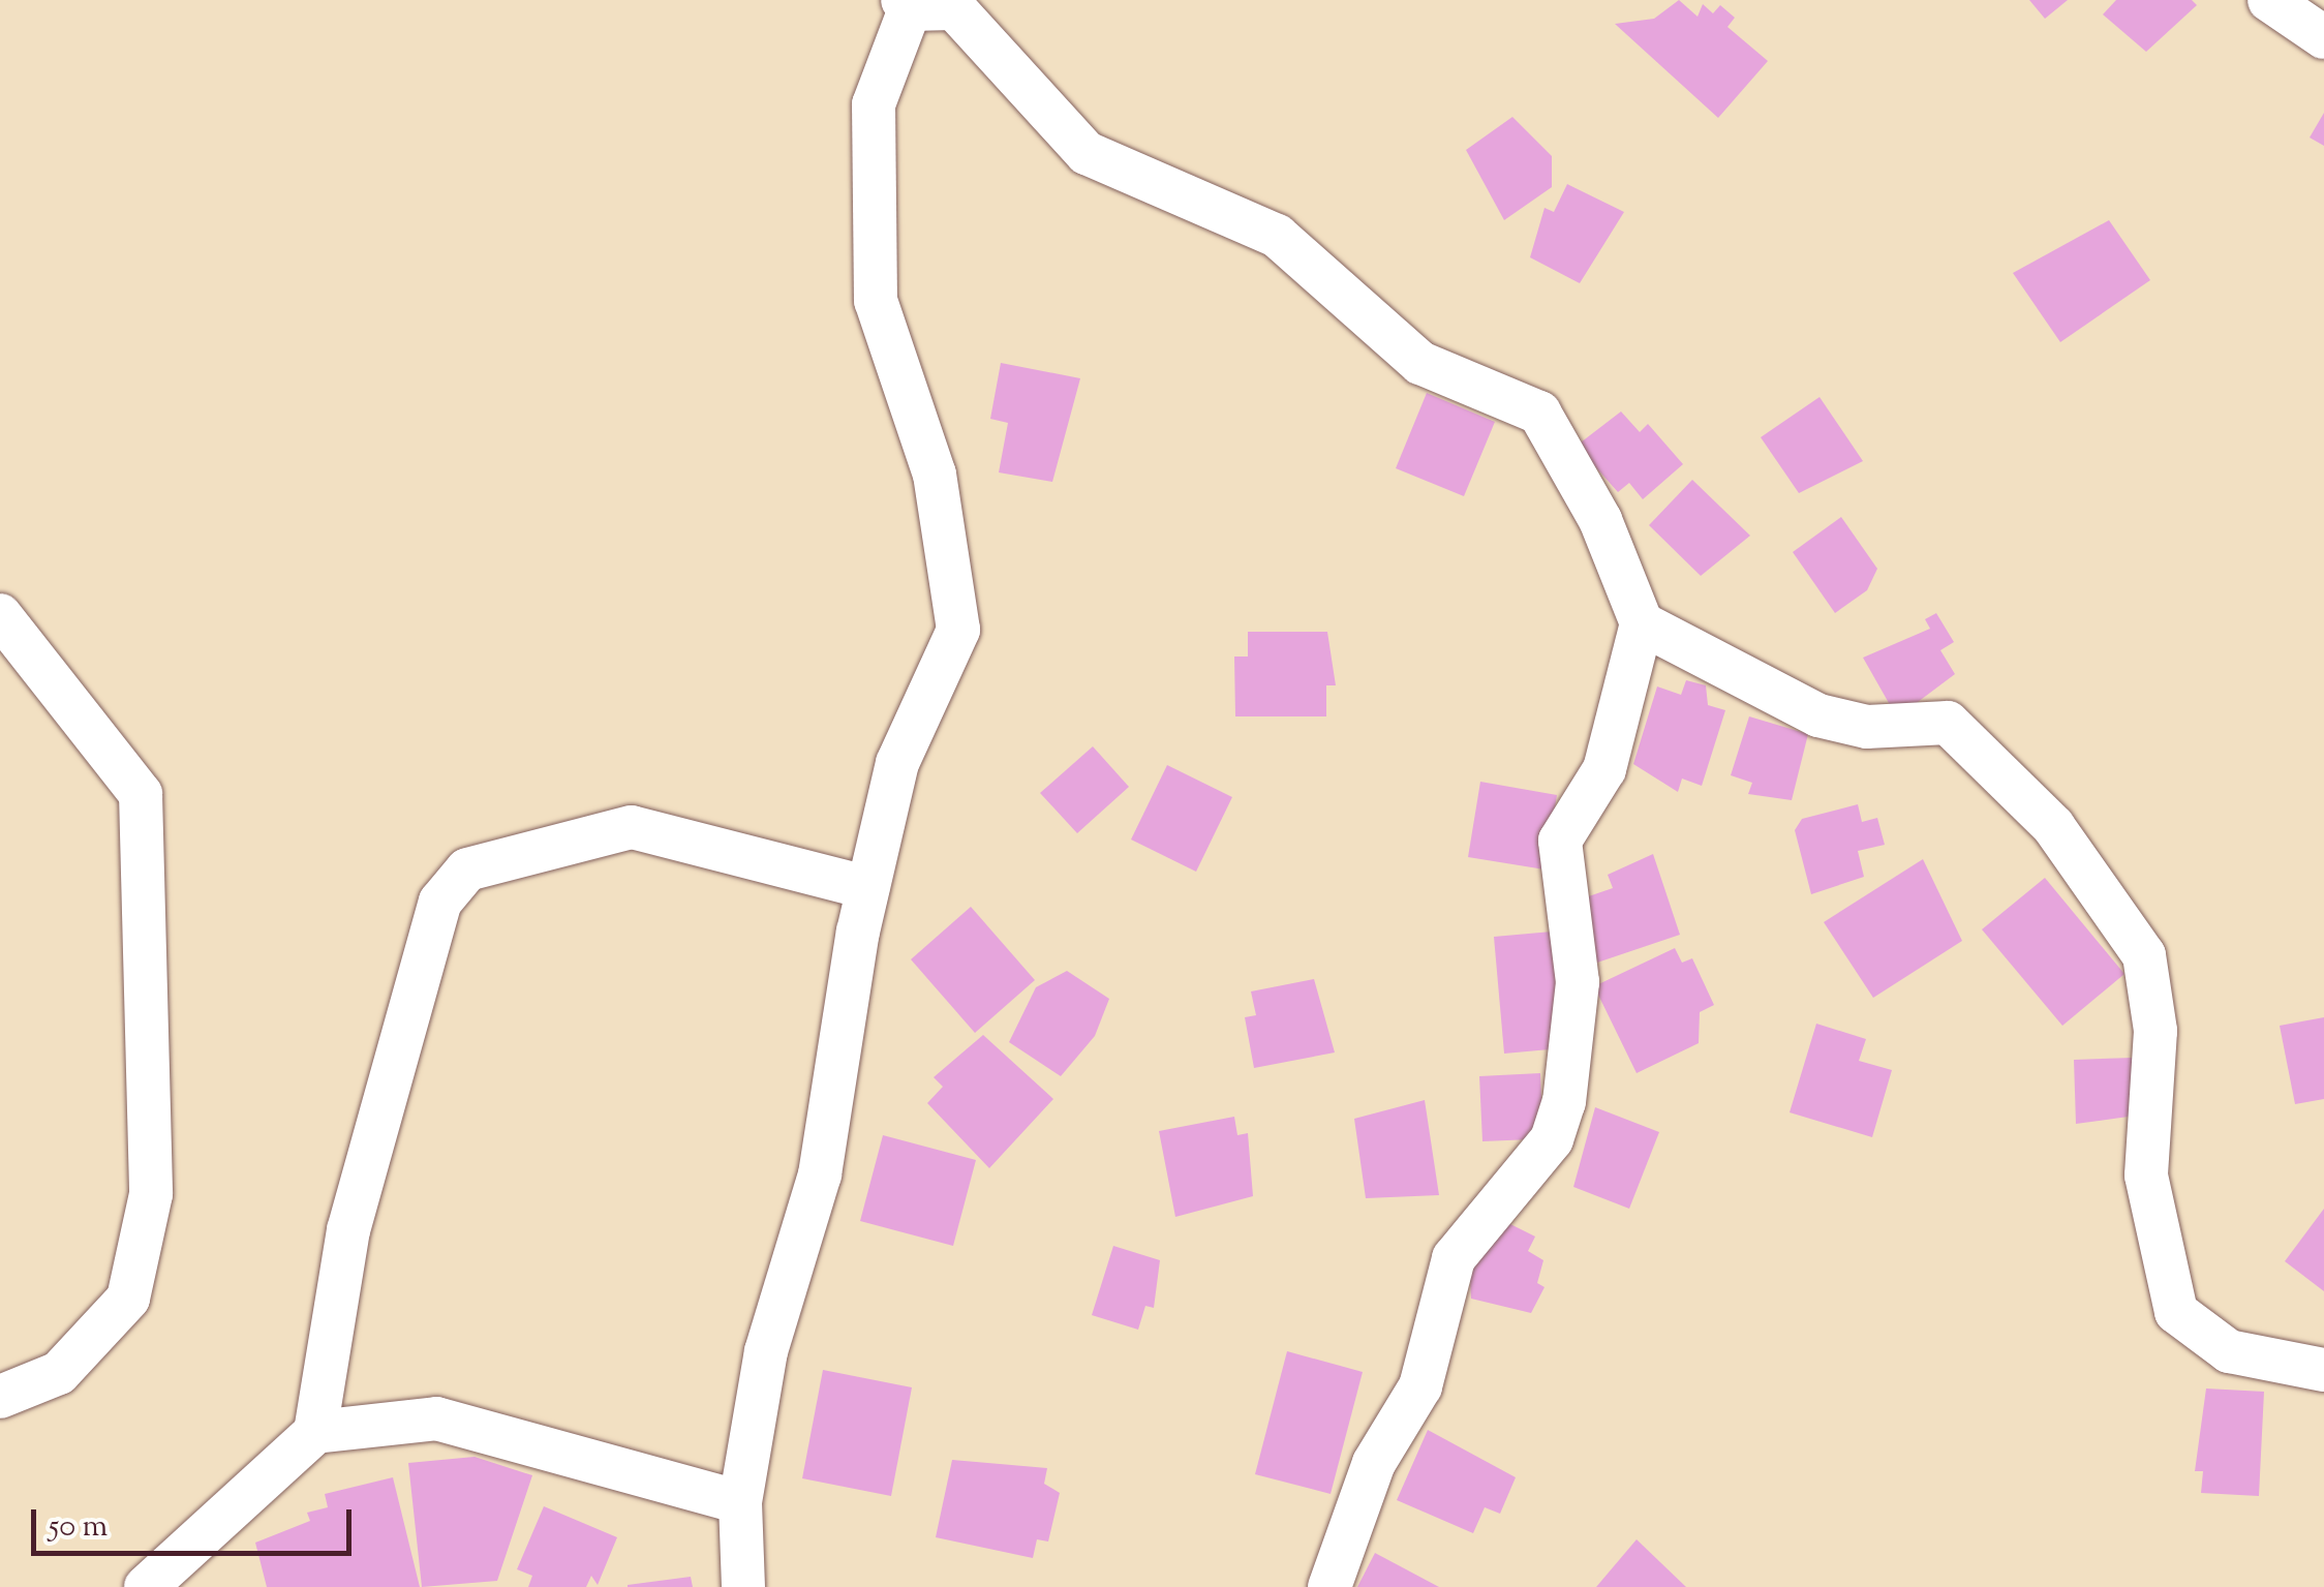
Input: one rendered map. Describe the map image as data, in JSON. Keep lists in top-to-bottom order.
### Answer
{
  "scale_bar": "50 m"
}
